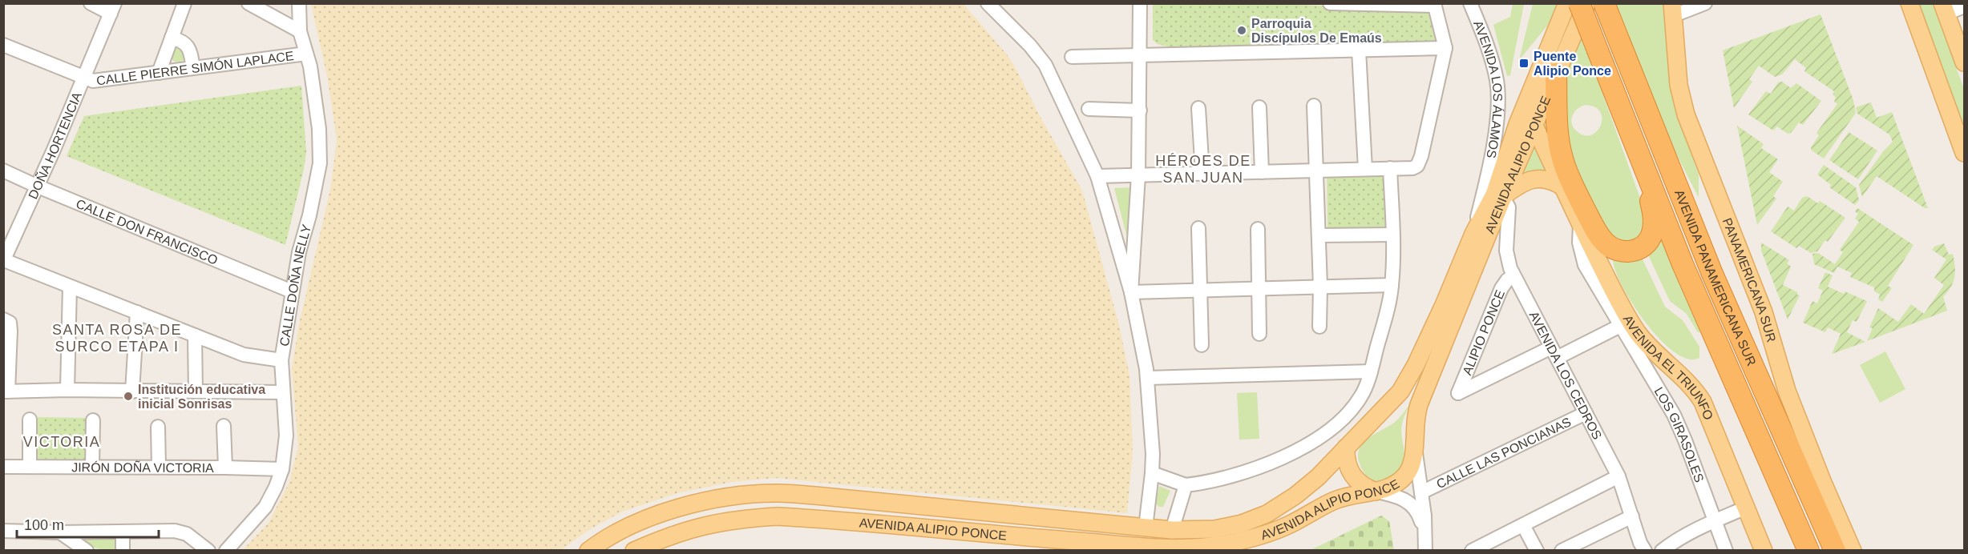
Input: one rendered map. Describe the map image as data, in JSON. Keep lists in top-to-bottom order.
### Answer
{
  "streets": {
    "highway": ["AVENIDA PANAMERICANA SUR"],
    "main road": ["AVENIDA ALIPIO PONCE", "PANAMERICANA SUR", "AVENIDA EL TRIUNFO"],
    "street": [
      "CALLE PIERRE SIMÓN LAPLACE",
      "AVENIDA LOS ÁLAMOS",
      "DOÑA HORTENCIA",
      "CALLE DON FRANCISCO",
      "CALLE DOÑA NELLY",
      "ALIPIO PONCE",
      "AVENIDA LOS CEDROS",
      "LOS GIRASOLES",
      "CALLE LAS PONCIANAS",
      "JIRÓN DOÑA VICTORIA"
    ]
  },
  "crossings": [
    ["CALLE PIERRE SIMÓN LAPLACE", "DOÑA HORTENCIA"],
    ["CALLE PIERRE SIMÓN LAPLACE", "CALLE DOÑA NELLY"],
    ["AVENIDA LOS ÁLAMOS", "AVENIDA ALIPIO PONCE"],
    ["DOÑA HORTENCIA", "CALLE DON FRANCISCO"],
    ["AVENIDA ALIPIO PONCE", "AVENIDA EL TRIUNFO"],
    ["AVENIDA ALIPIO PONCE", "AVENIDA LOS CEDROS"],
    ["CALLE DON FRANCISCO", "CALLE DOÑA NELLY"],
    ["CALLE DOÑA NELLY", "JIRÓN DOÑA VICTORIA"],
    ["ALIPIO PONCE", "AVENIDA LOS CEDROS"],
    ["AVENIDA LOS CEDROS", "CALLE LAS PONCIANAS"]
  ],
  "districts": ["HÉROES DE SAN JUAN", "SANTA ROSA DE SURCO ETAPA I", "VICTORIA"],
  "places": {
    "other": ["Parroquia Discípulos De Emaús", "Institución educativa inicial Sonrisas"],
    "transit": ["Puente Alipio Ponce"]
  },
  "scale_bar": "100 m"
}
